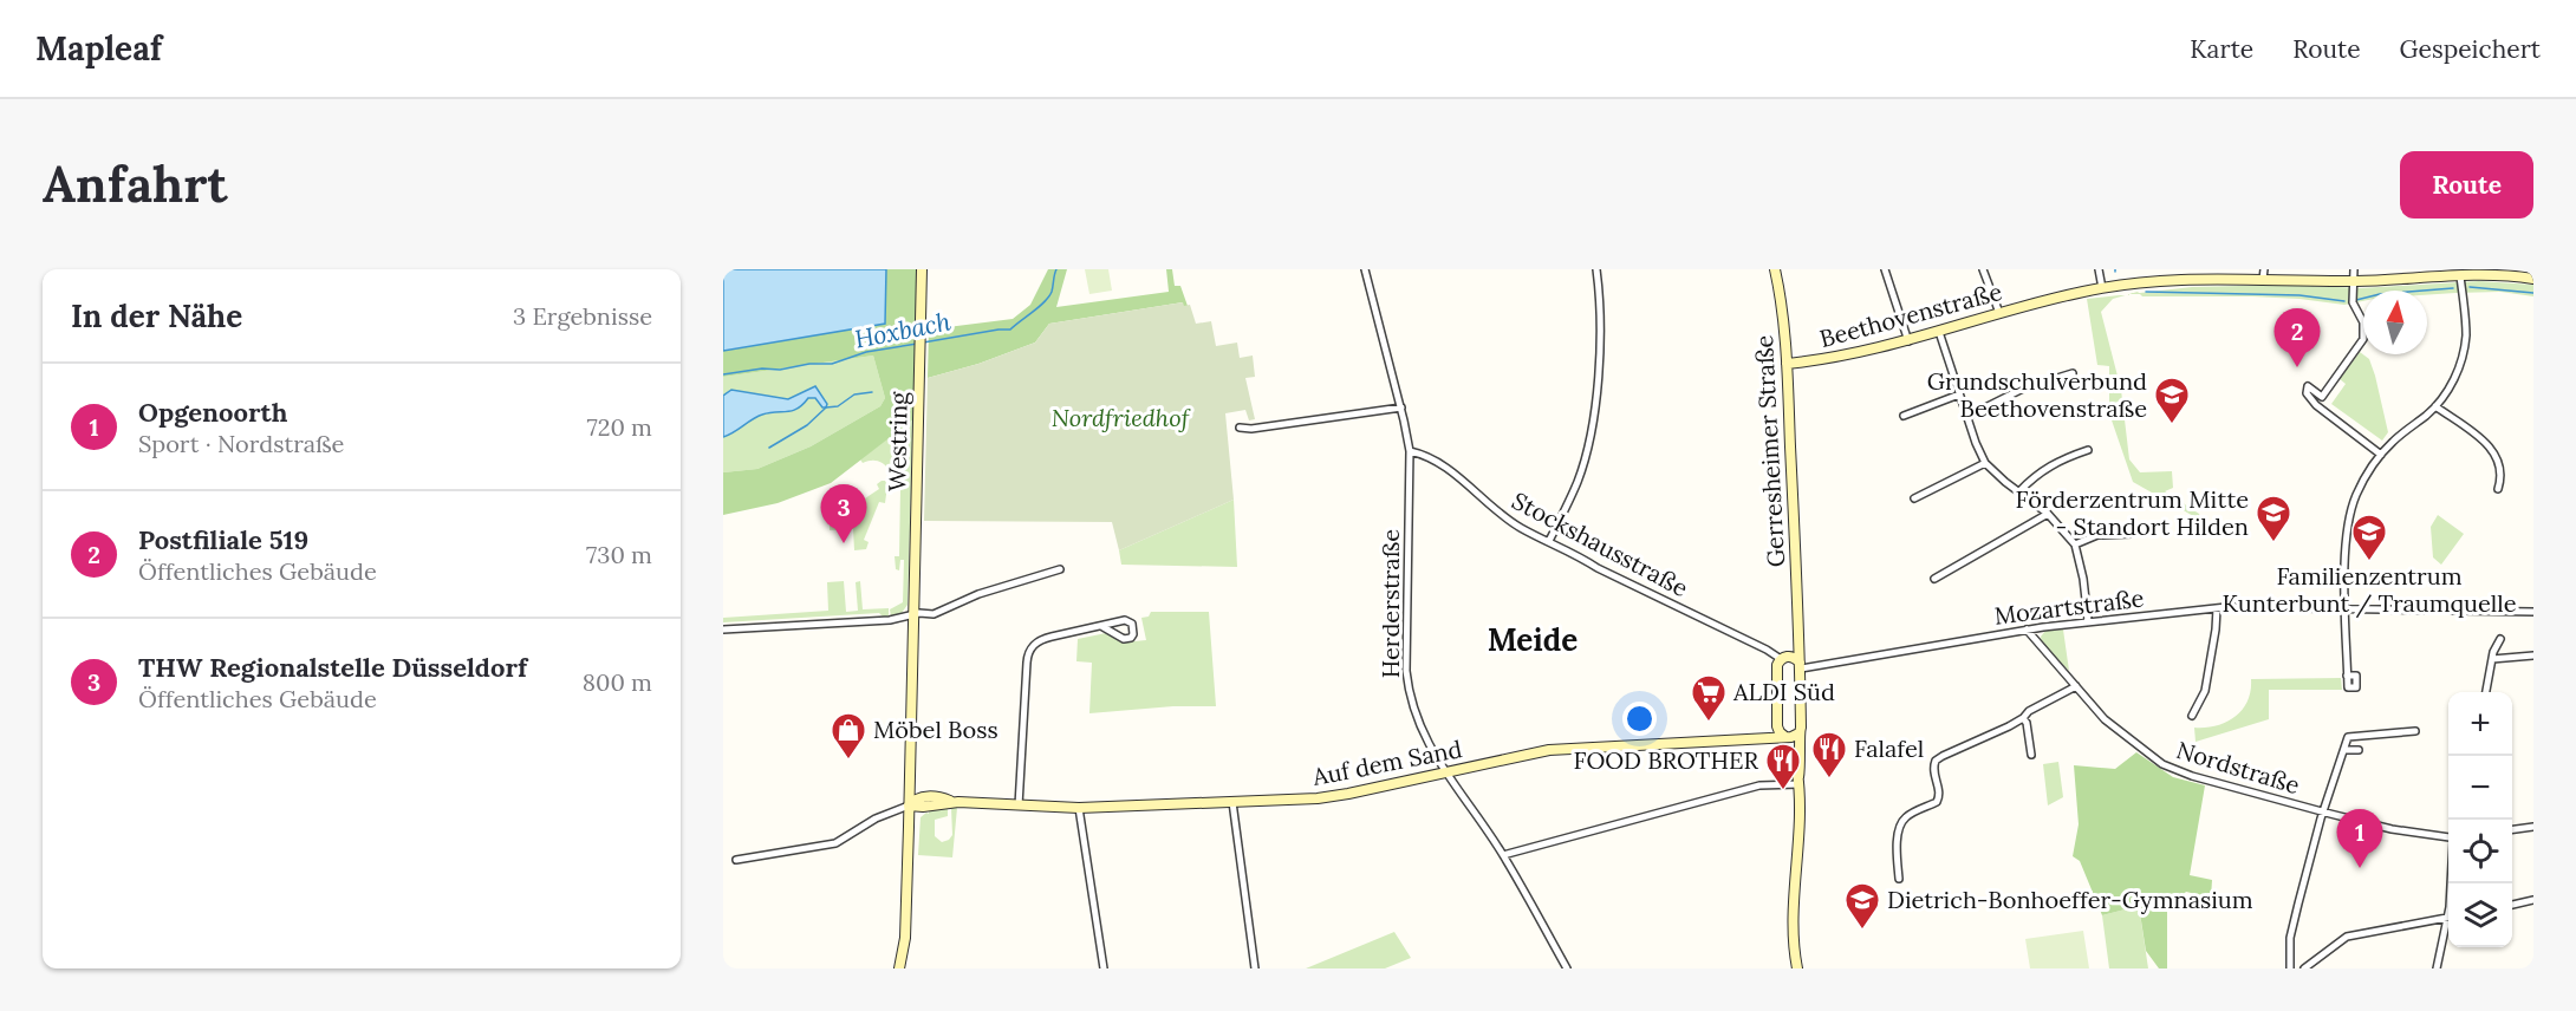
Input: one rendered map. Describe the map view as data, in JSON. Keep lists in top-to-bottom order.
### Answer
{
  "streets": {
    "street": [
      "Beethovenstraße",
      "Westring",
      "Gerresheimer Straße",
      "Stockshausstraße",
      "Herderstraße",
      "Mozartstraße",
      "Auf dem Sand",
      "Nordstraße"
    ]
  },
  "crossings": [
    ["Beethovenstraße", "Gerresheimer Straße"],
    ["Westring", "Auf dem Sand"],
    ["Gerresheimer Straße", "Stockshausstraße"],
    ["Gerresheimer Straße", "Mozartstraße"],
    ["Gerresheimer Straße", "Auf dem Sand"],
    ["Stockshausstraße", "Herderstraße"],
    ["Herderstraße", "Auf dem Sand"],
    ["Mozartstraße", "Nordstraße"]
  ],
  "districts": ["Meide"],
  "water": ["Hoxbach"],
  "parks": ["Nordfriedhof"],
  "places": {
    "school or university": [
      "Grundschulverbund Beethovenstraße",
      "Förderzentrum Mitte - Standort Hilden",
      "Familienzentrum Kunterbunt / Traumquelle",
      "Dietrich-Bonhoeffer-Gymnasium"
    ],
    "supermarket": ["ALDI Süd"],
    "shop": ["Möbel Boss"],
    "restaurant": ["Falafel", "FOOD BROTHER"]
  },
  "north": "top",
  "page": {
    "header": "Mapleaf",
    "nav": ["Karte", "Route", "Gespeichert"],
    "buttons": "Route",
    "title": "Anfahrt",
    "heading": ["In der Nähe", "3 Ergebnisse"],
    "pins": ["2", "3", "1"],
    "list": [
      {
        "mark": "1",
        "name": "Opgenoorth",
        "note": "Sport · Nordstraße",
        "value": "720 m"
      },
      {
        "mark": "2",
        "name": "Postfiliale 519",
        "note": "Öffentliches Gebäude",
        "value": "730 m"
      },
      {
        "mark": "3",
        "name": "THW Regionalstelle Düsseldorf",
        "note": "Öffentliches Gebäude",
        "value": "800 m"
      }
    ],
    "map_buttons": ["+", "−"]
  }
}
